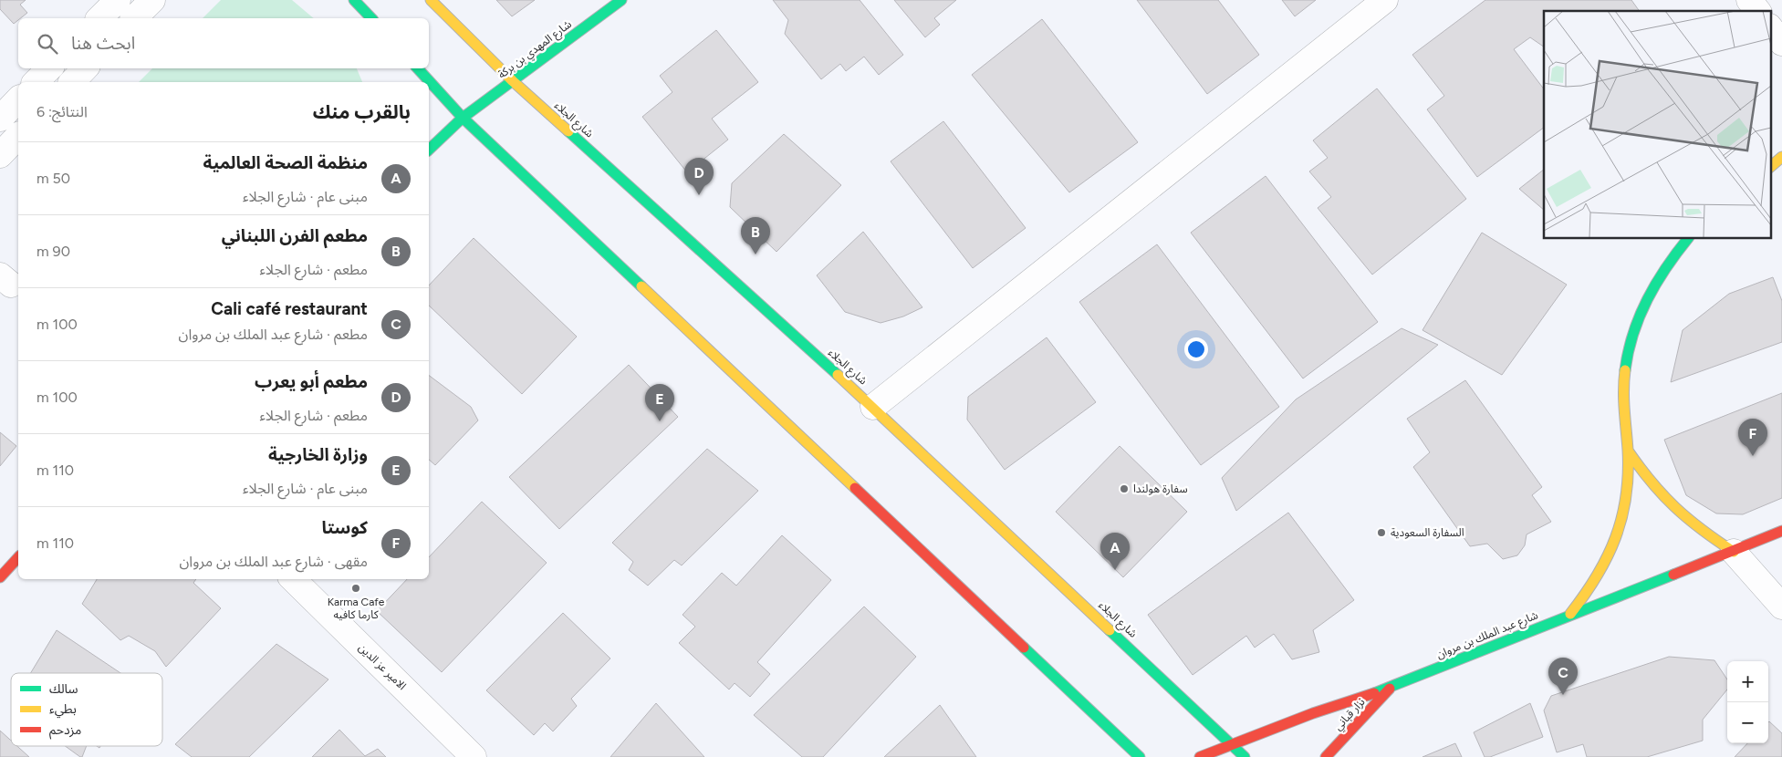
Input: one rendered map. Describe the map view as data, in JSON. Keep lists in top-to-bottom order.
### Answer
{
  "streets": {
    "main road": [
      "شارع المهدي بن بركة",
      "شارع الجلاء",
      "شارع عبد الملك بن مروان",
      "نزار قباني"
    ],
    "street": ["الامير عز الدين"]
  },
  "crossings": [
    ["شارع المهدي بن بركة", "شارع الجلاء"],
    ["شارع الجلاء", "شارع عبد الملك بن مروان"],
    ["شارع عبد الملك بن مروان", "نزار قباني"]
  ],
  "places": ["سفارة هولندا", "السفارة السعودية", "Karma Cafe كارما كافيه"],
  "legend": ["سالك", "بطيء", "مزدحم"],
  "page": {
    "search": "ابحث هنا",
    "heading": ["بالقرب منك", "النتائج: 6"],
    "list": [
      {
        "mark": "A",
        "name": "منظمة الصحة العالمية",
        "note": "مبنى عام · شارع الجلاء",
        "value": "50 m"
      },
      {
        "mark": "B",
        "name": "مطعم الفرن اللبناني",
        "note": "مطعم · شارع الجلاء",
        "value": "90 m"
      },
      {
        "mark": "C",
        "name": "Cali café restaurant",
        "note": "مطعم · شارع عبد الملك بن مروان",
        "value": "100 m"
      },
      {
        "mark": "D",
        "name": "مطعم أبو يعرب",
        "note": "مطعم · شارع الجلاء",
        "value": "100 m"
      },
      {
        "mark": "E",
        "name": "وزارة الخارجية",
        "note": "مبنى عام · شارع الجلاء",
        "value": "110 m"
      },
      {
        "mark": "F",
        "name": "كوستا",
        "note": "مقهى · شارع عبد الملك بن مروان",
        "value": "110 m"
      }
    ],
    "pins": [
      "D",
      "B",
      "E",
      "F",
      "A",
      "C"
    ],
    "map_buttons": ["+", "−"]
  }
}
